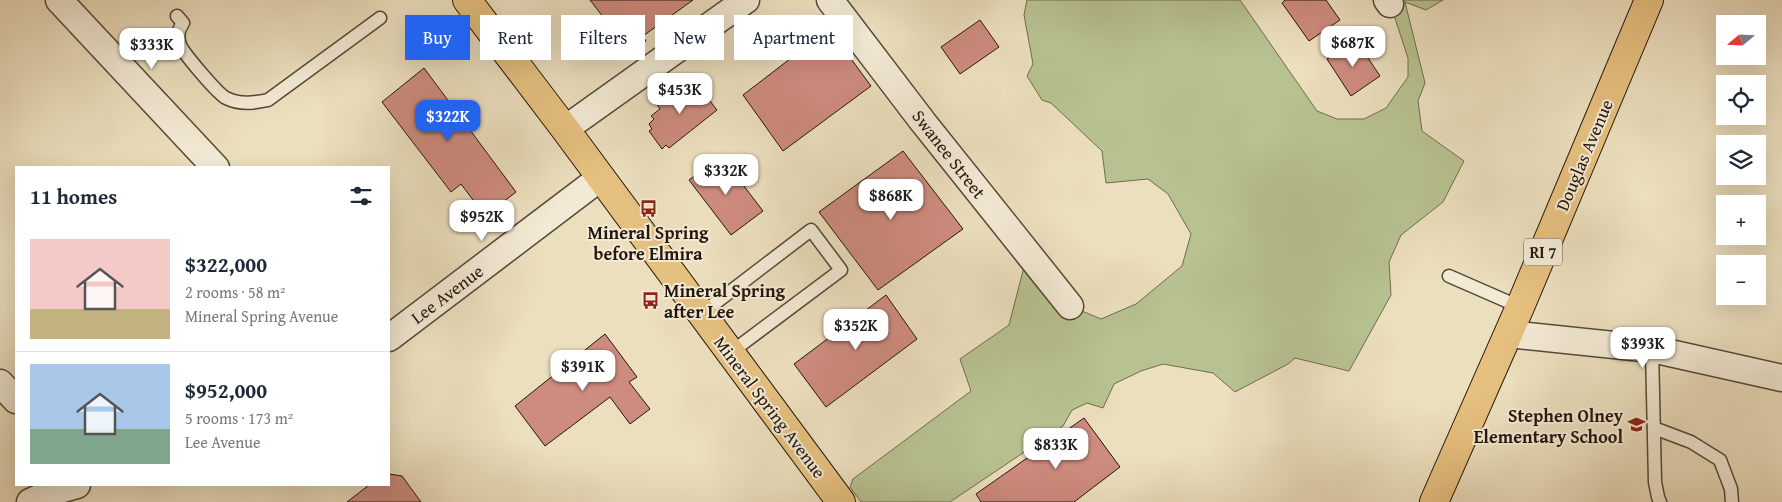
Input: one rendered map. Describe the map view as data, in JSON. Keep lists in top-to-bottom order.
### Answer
{
  "streets": {
    "main road": ["Douglas Avenue", "RI 7", "Mineral Spring Avenue"],
    "street": ["Swanee Street", "Lee Avenue"]
  },
  "crossings": [
    ["Lee Avenue", "Mineral Spring Avenue"]
  ],
  "places": {
    "bus stop": ["Mineral Spring before Elmira", "Mineral Spring after Lee"],
    "school or university": ["Stephen Olney Elementary School"]
  },
  "north": "left",
  "page": {
    "map_buttons": ["+", "−"],
    "chip": [
      "Buy",
      "Rent",
      "Filters",
      "New",
      "Apartment"
    ],
    "price": [
      "$687K",
      "$333K",
      "$453K",
      "$322K",
      "$332K",
      "$868K",
      "$952K",
      "$352K",
      "$393K",
      "$391K",
      "$833K"
    ],
    "heading": "11 homes",
    "list": [
      {
        "name": "$322,000",
        "note": "2 rooms · 58 m² · Mineral Spring Avenue"
      },
      {
        "name": "$952,000",
        "note": "5 rooms · 173 m² · Lee Avenue"
      }
    ]
  }
}
